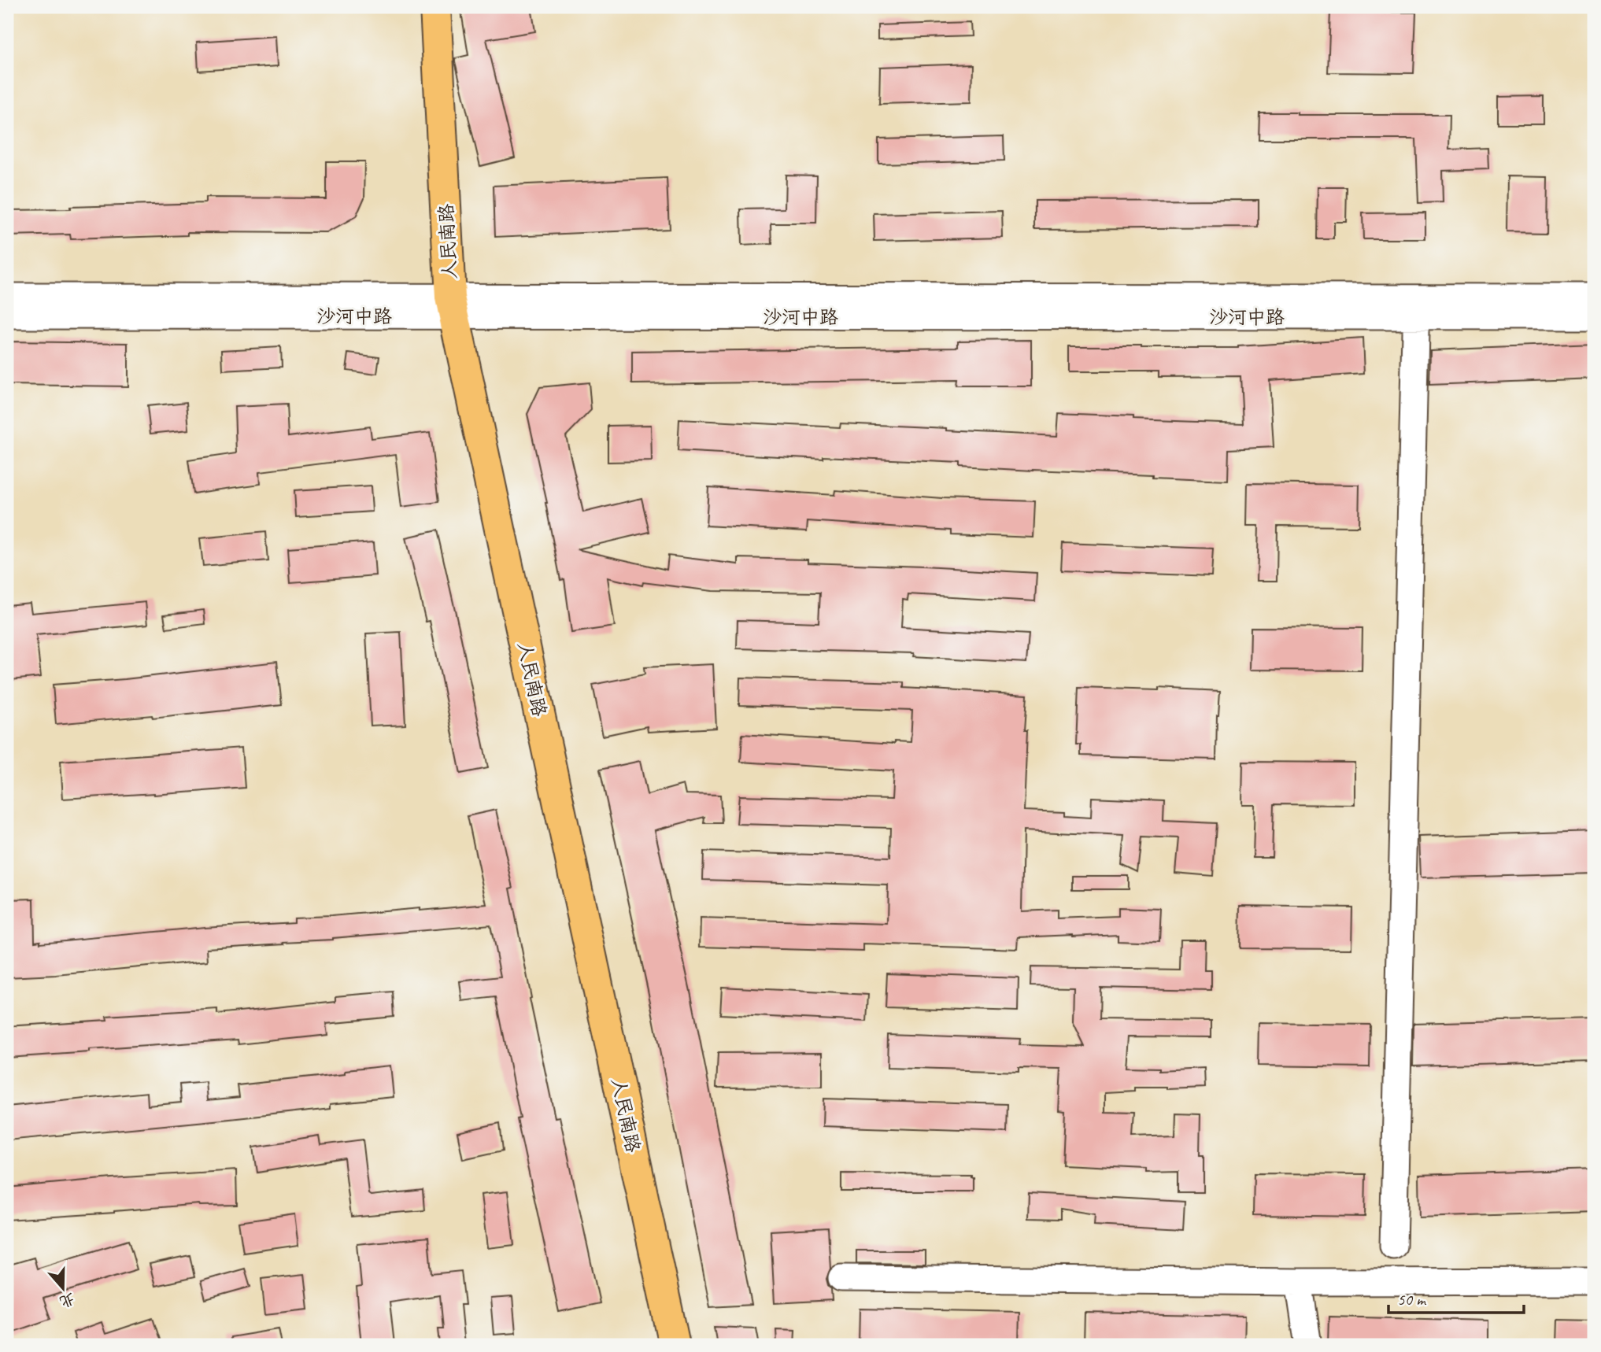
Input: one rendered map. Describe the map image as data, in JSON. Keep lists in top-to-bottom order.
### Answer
{
  "streets": {
    "main road": ["人民南路"],
    "street": ["沙河中路"]
  },
  "crossings": [
    ["人民南路", "沙河中路"]
  ],
  "scale_bar": "50 m",
  "north": "bottom"
}
